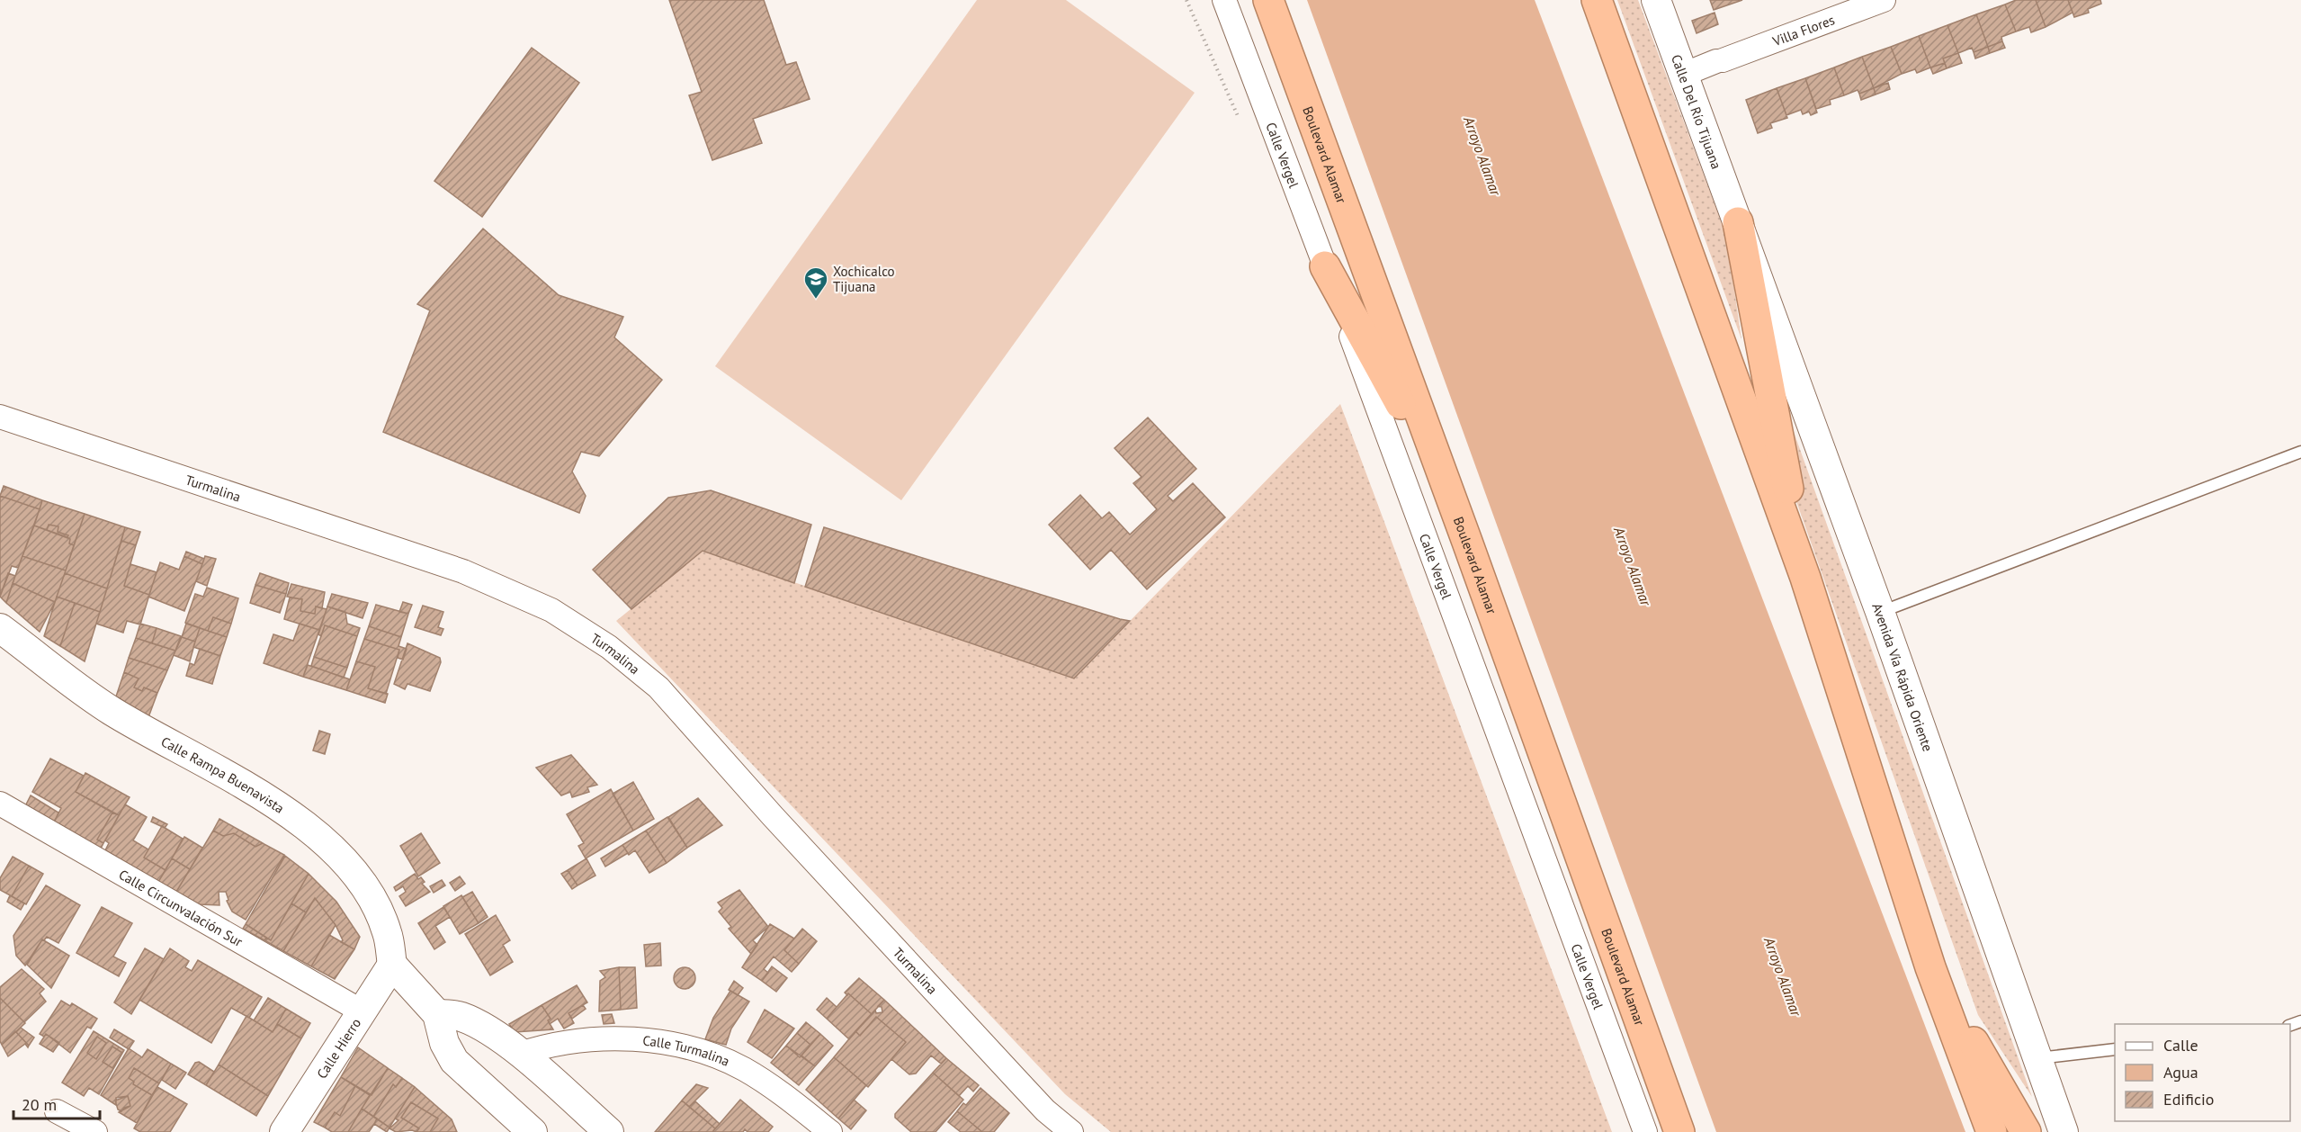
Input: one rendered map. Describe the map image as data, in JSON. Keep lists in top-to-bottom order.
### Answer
{
  "streets": {
    "highway": ["Boulevard Alamar"],
    "street": [
      "Villa Flores",
      "Calle Del Río Tijuana",
      "Calle Vergel",
      "Turmalina",
      "Avenida Vía Rápida Oriente",
      "Calle Rampa Buenavista",
      "Calle Circunvalación Sur",
      "Calle Hierro",
      "Calle Turmalina"
    ]
  },
  "crossings": [
    ["Villa Flores", "Calle Del Río Tijuana"],
    ["Calle Del Río Tijuana", "Avenida Vía Rápida Oriente"],
    ["Calle Rampa Buenavista", "Calle Hierro"],
    ["Calle Circunvalación Sur", "Calle Hierro"]
  ],
  "water": ["Arroyo Alamar"],
  "places": {
    "school or university": ["Xochicalco Tijuana"]
  },
  "legend": ["Calle", "Agua", "Edificio"],
  "scale_bar": "20 m"
}
